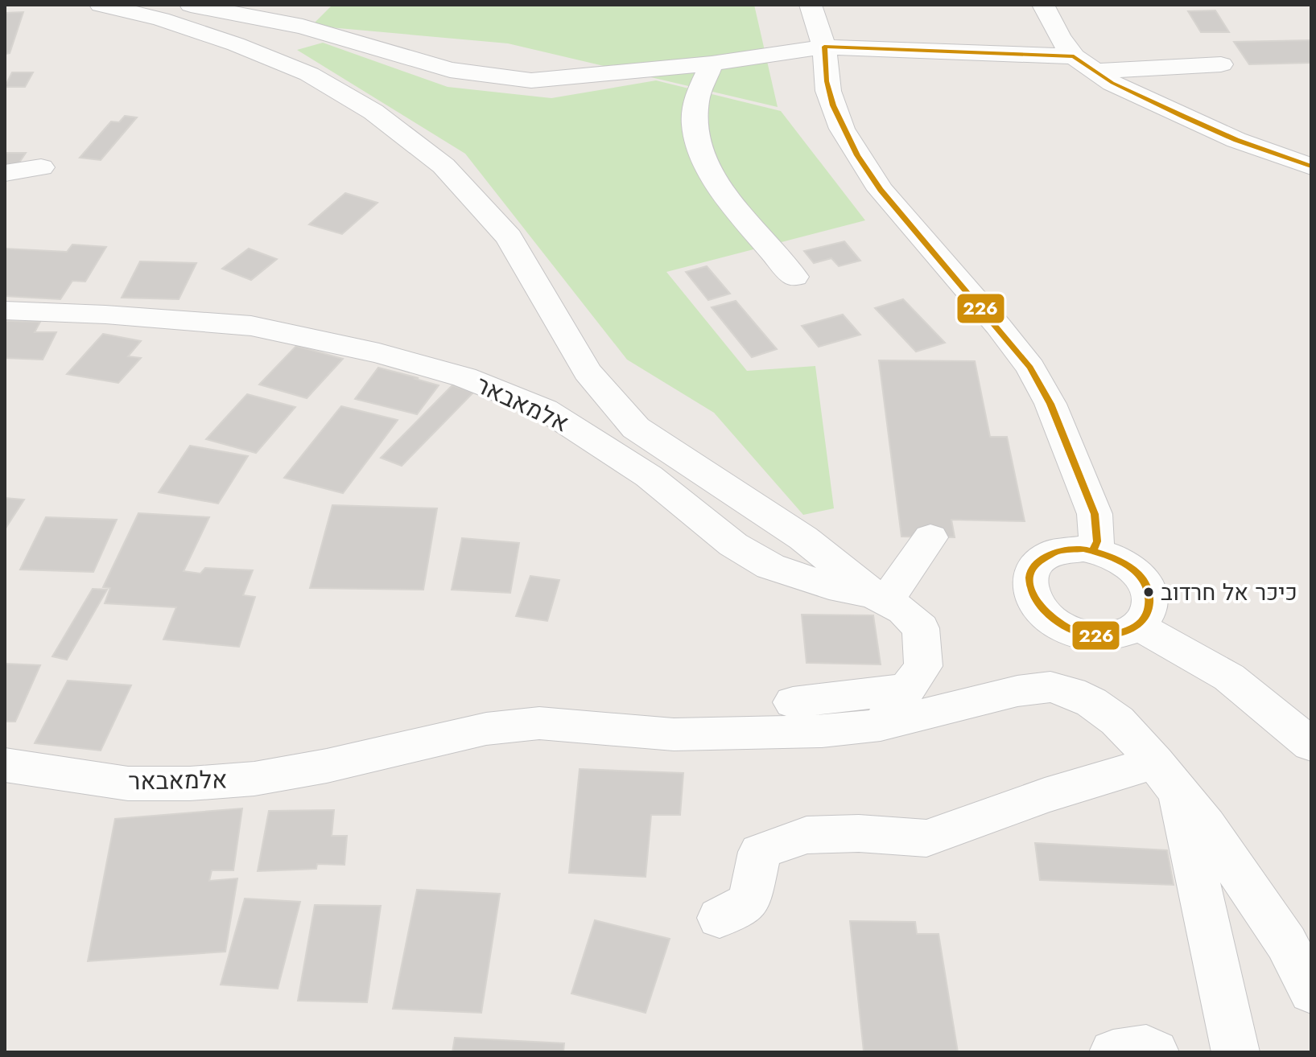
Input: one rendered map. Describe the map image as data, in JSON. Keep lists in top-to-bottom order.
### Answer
{
  "streets": {
    "street": ["אלמאבאר"]
  },
  "places": ["כיכר אל חרדוב"],
  "lines": ["transit line 226"]
}
